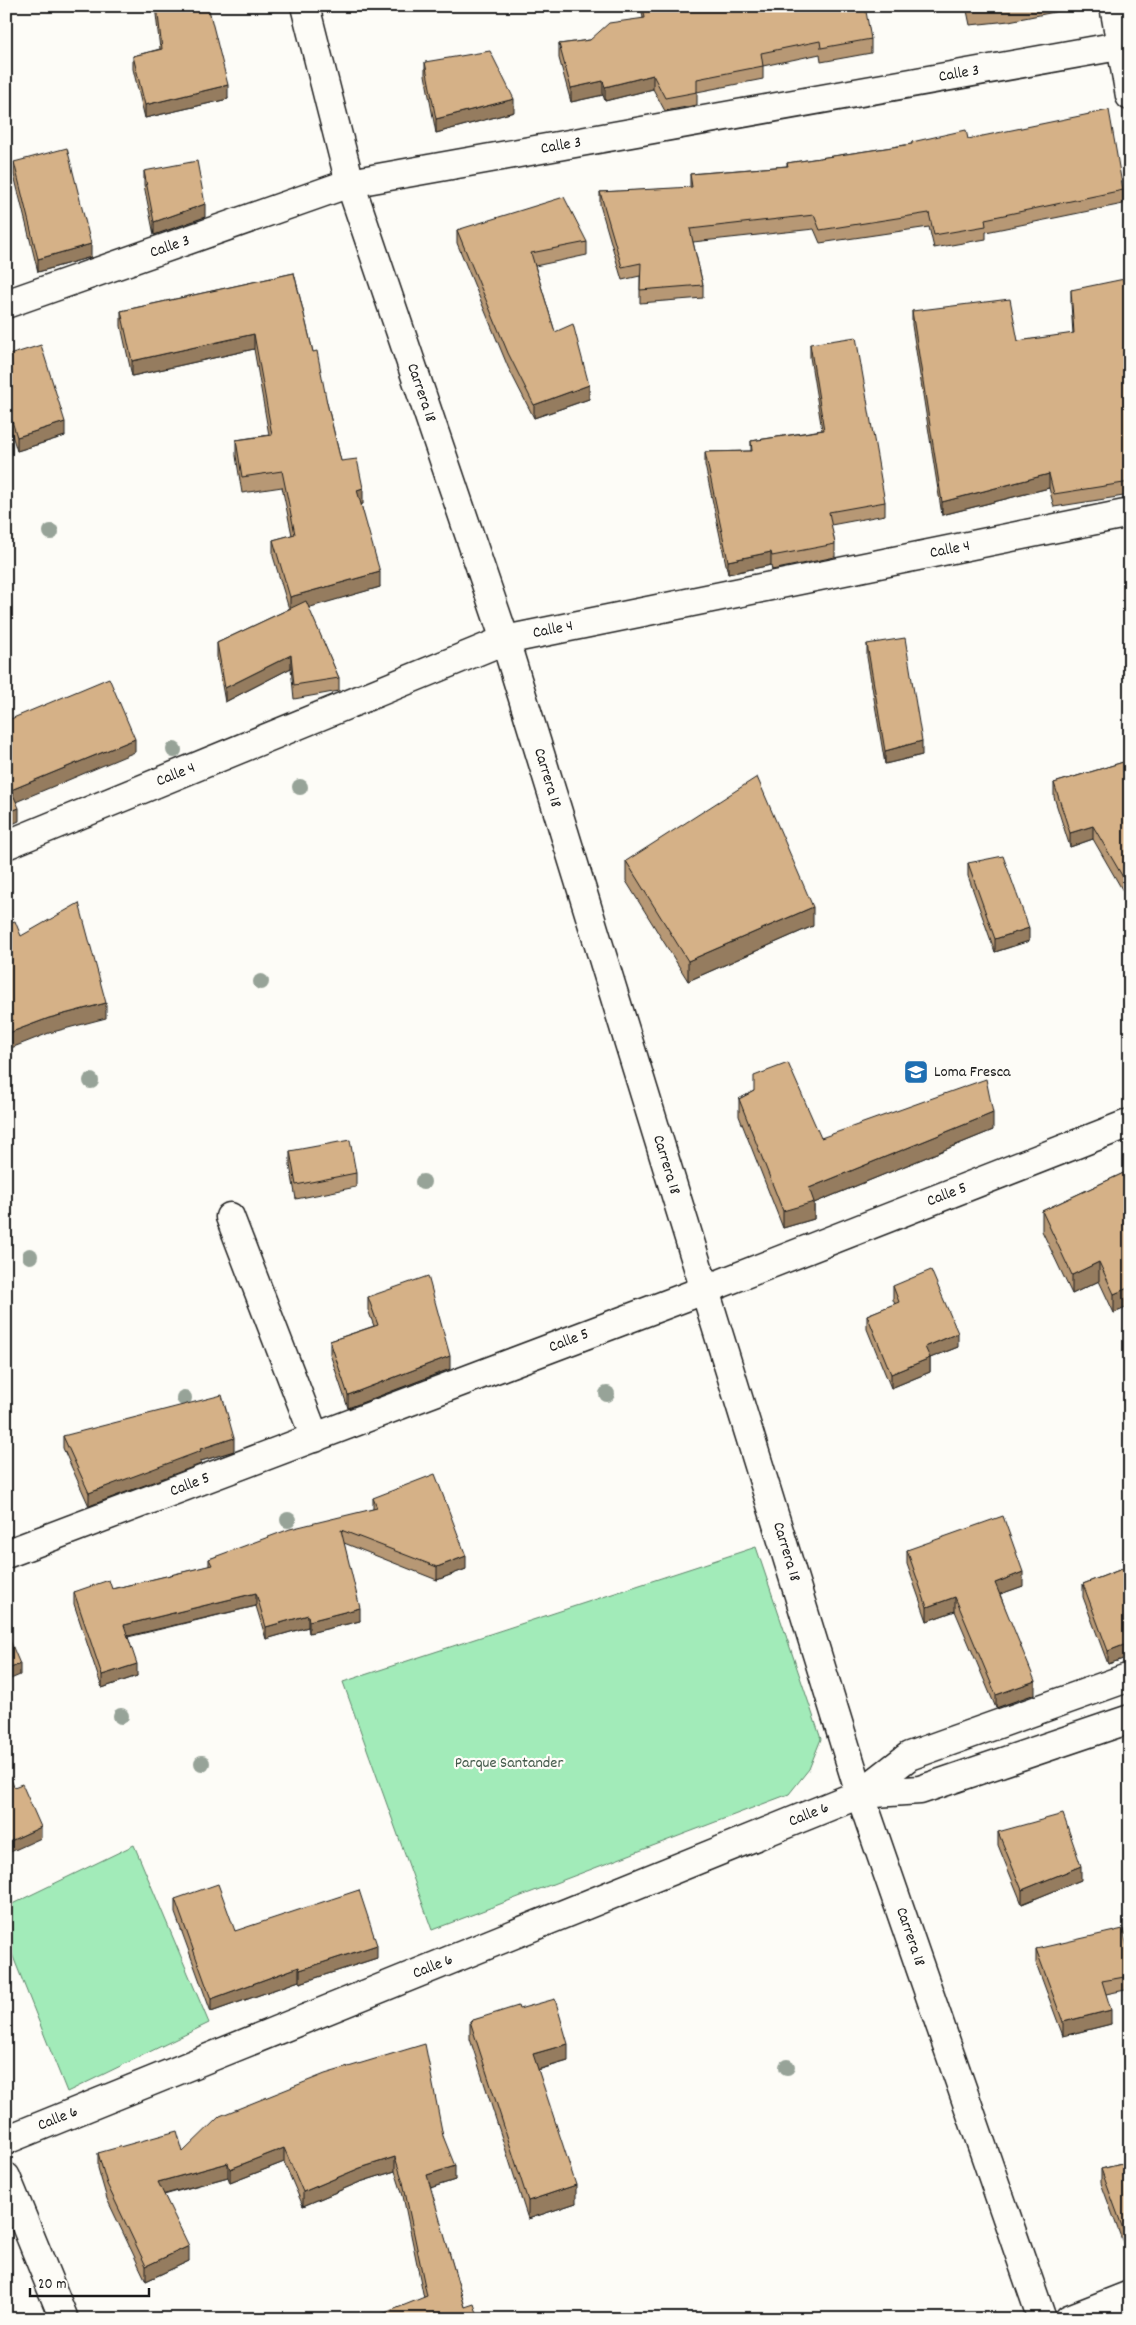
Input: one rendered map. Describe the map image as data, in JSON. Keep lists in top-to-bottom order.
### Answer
{
  "streets": {
    "street": [
      "Calle 3",
      "Carrera 18",
      "Calle 4",
      "Calle 5",
      "Calle 6"
    ]
  },
  "crossings": [
    ["Calle 3", "Carrera 18"],
    ["Carrera 18", "Calle 4"],
    ["Carrera 18", "Calle 5"],
    ["Carrera 18", "Calle 6"]
  ],
  "parks": ["Parque Santander"],
  "places": {
    "school or university": ["Loma Fresca"]
  },
  "scale_bar": "20 m"
}
